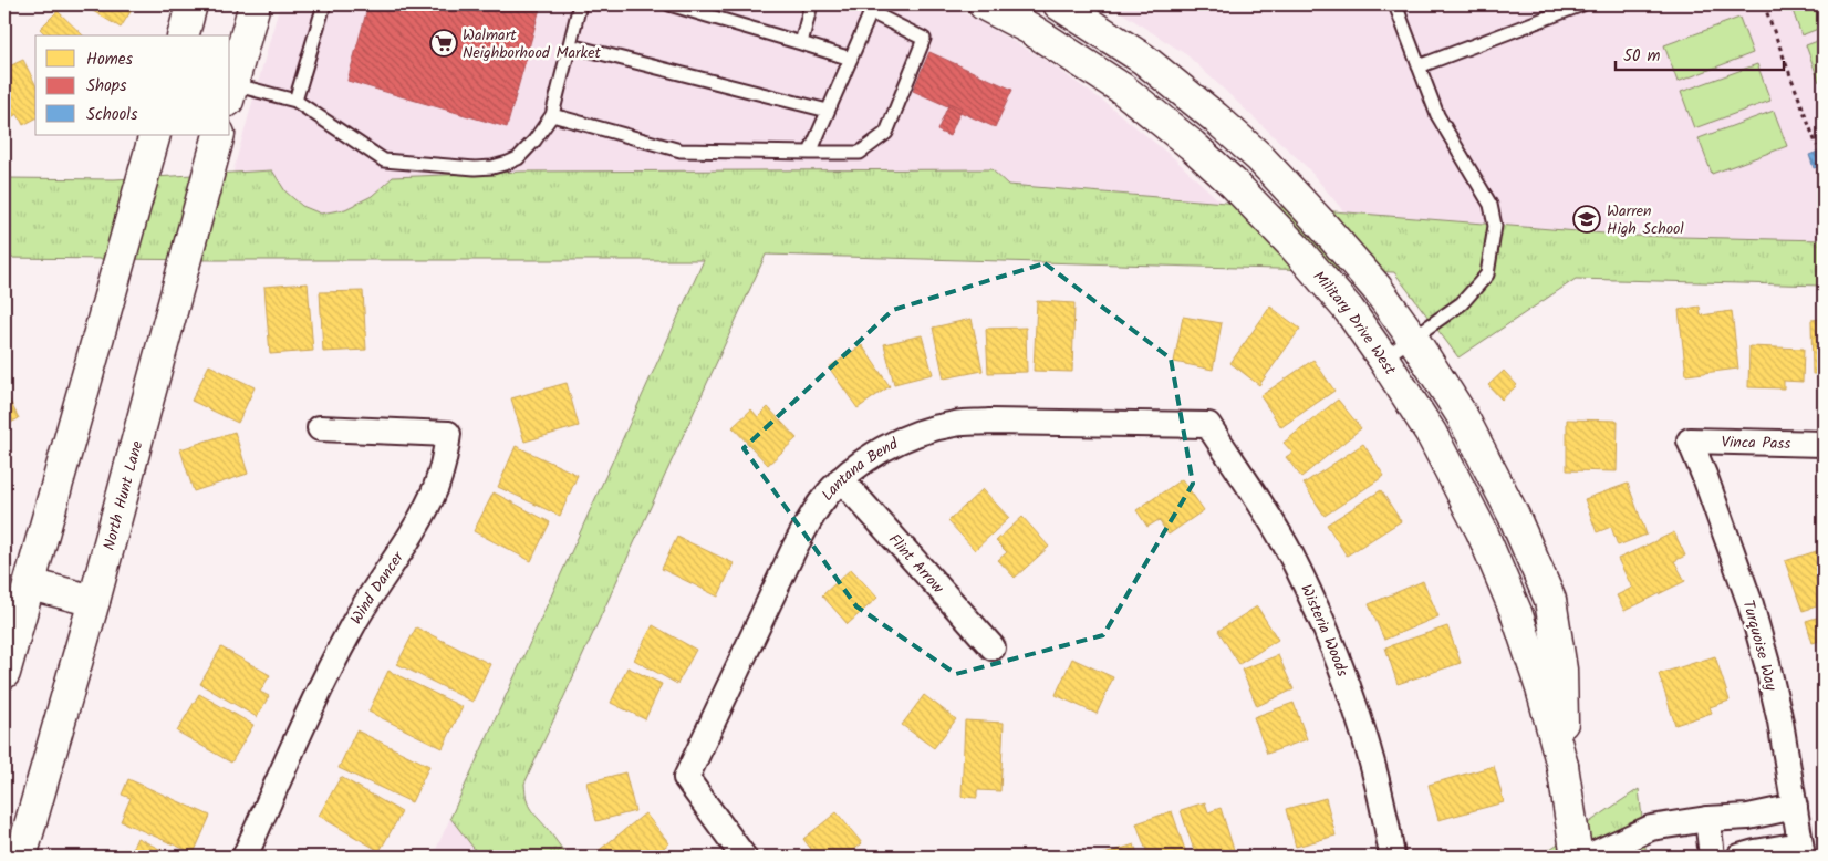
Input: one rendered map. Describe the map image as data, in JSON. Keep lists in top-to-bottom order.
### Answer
{
  "streets": {
    "main road": ["Military Drive West", "North Hunt Lane"],
    "street": [
      "Vinca Pass",
      "Lantana Bend",
      "Flint Arrow",
      "Wind Dancer",
      "Wisteria Woods",
      "Turquoise Way"
    ]
  },
  "crossings": [
    ["Vinca Pass", "Turquoise Way"],
    ["Lantana Bend", "Flint Arrow"],
    ["Lantana Bend", "Wisteria Woods"]
  ],
  "places": {
    "supermarket": ["Walmart Neighborhood Market"],
    "school or university": ["Warren High School"]
  },
  "legend": ["Homes", "Shops", "Schools"],
  "scale_bar": "50 m"
}
